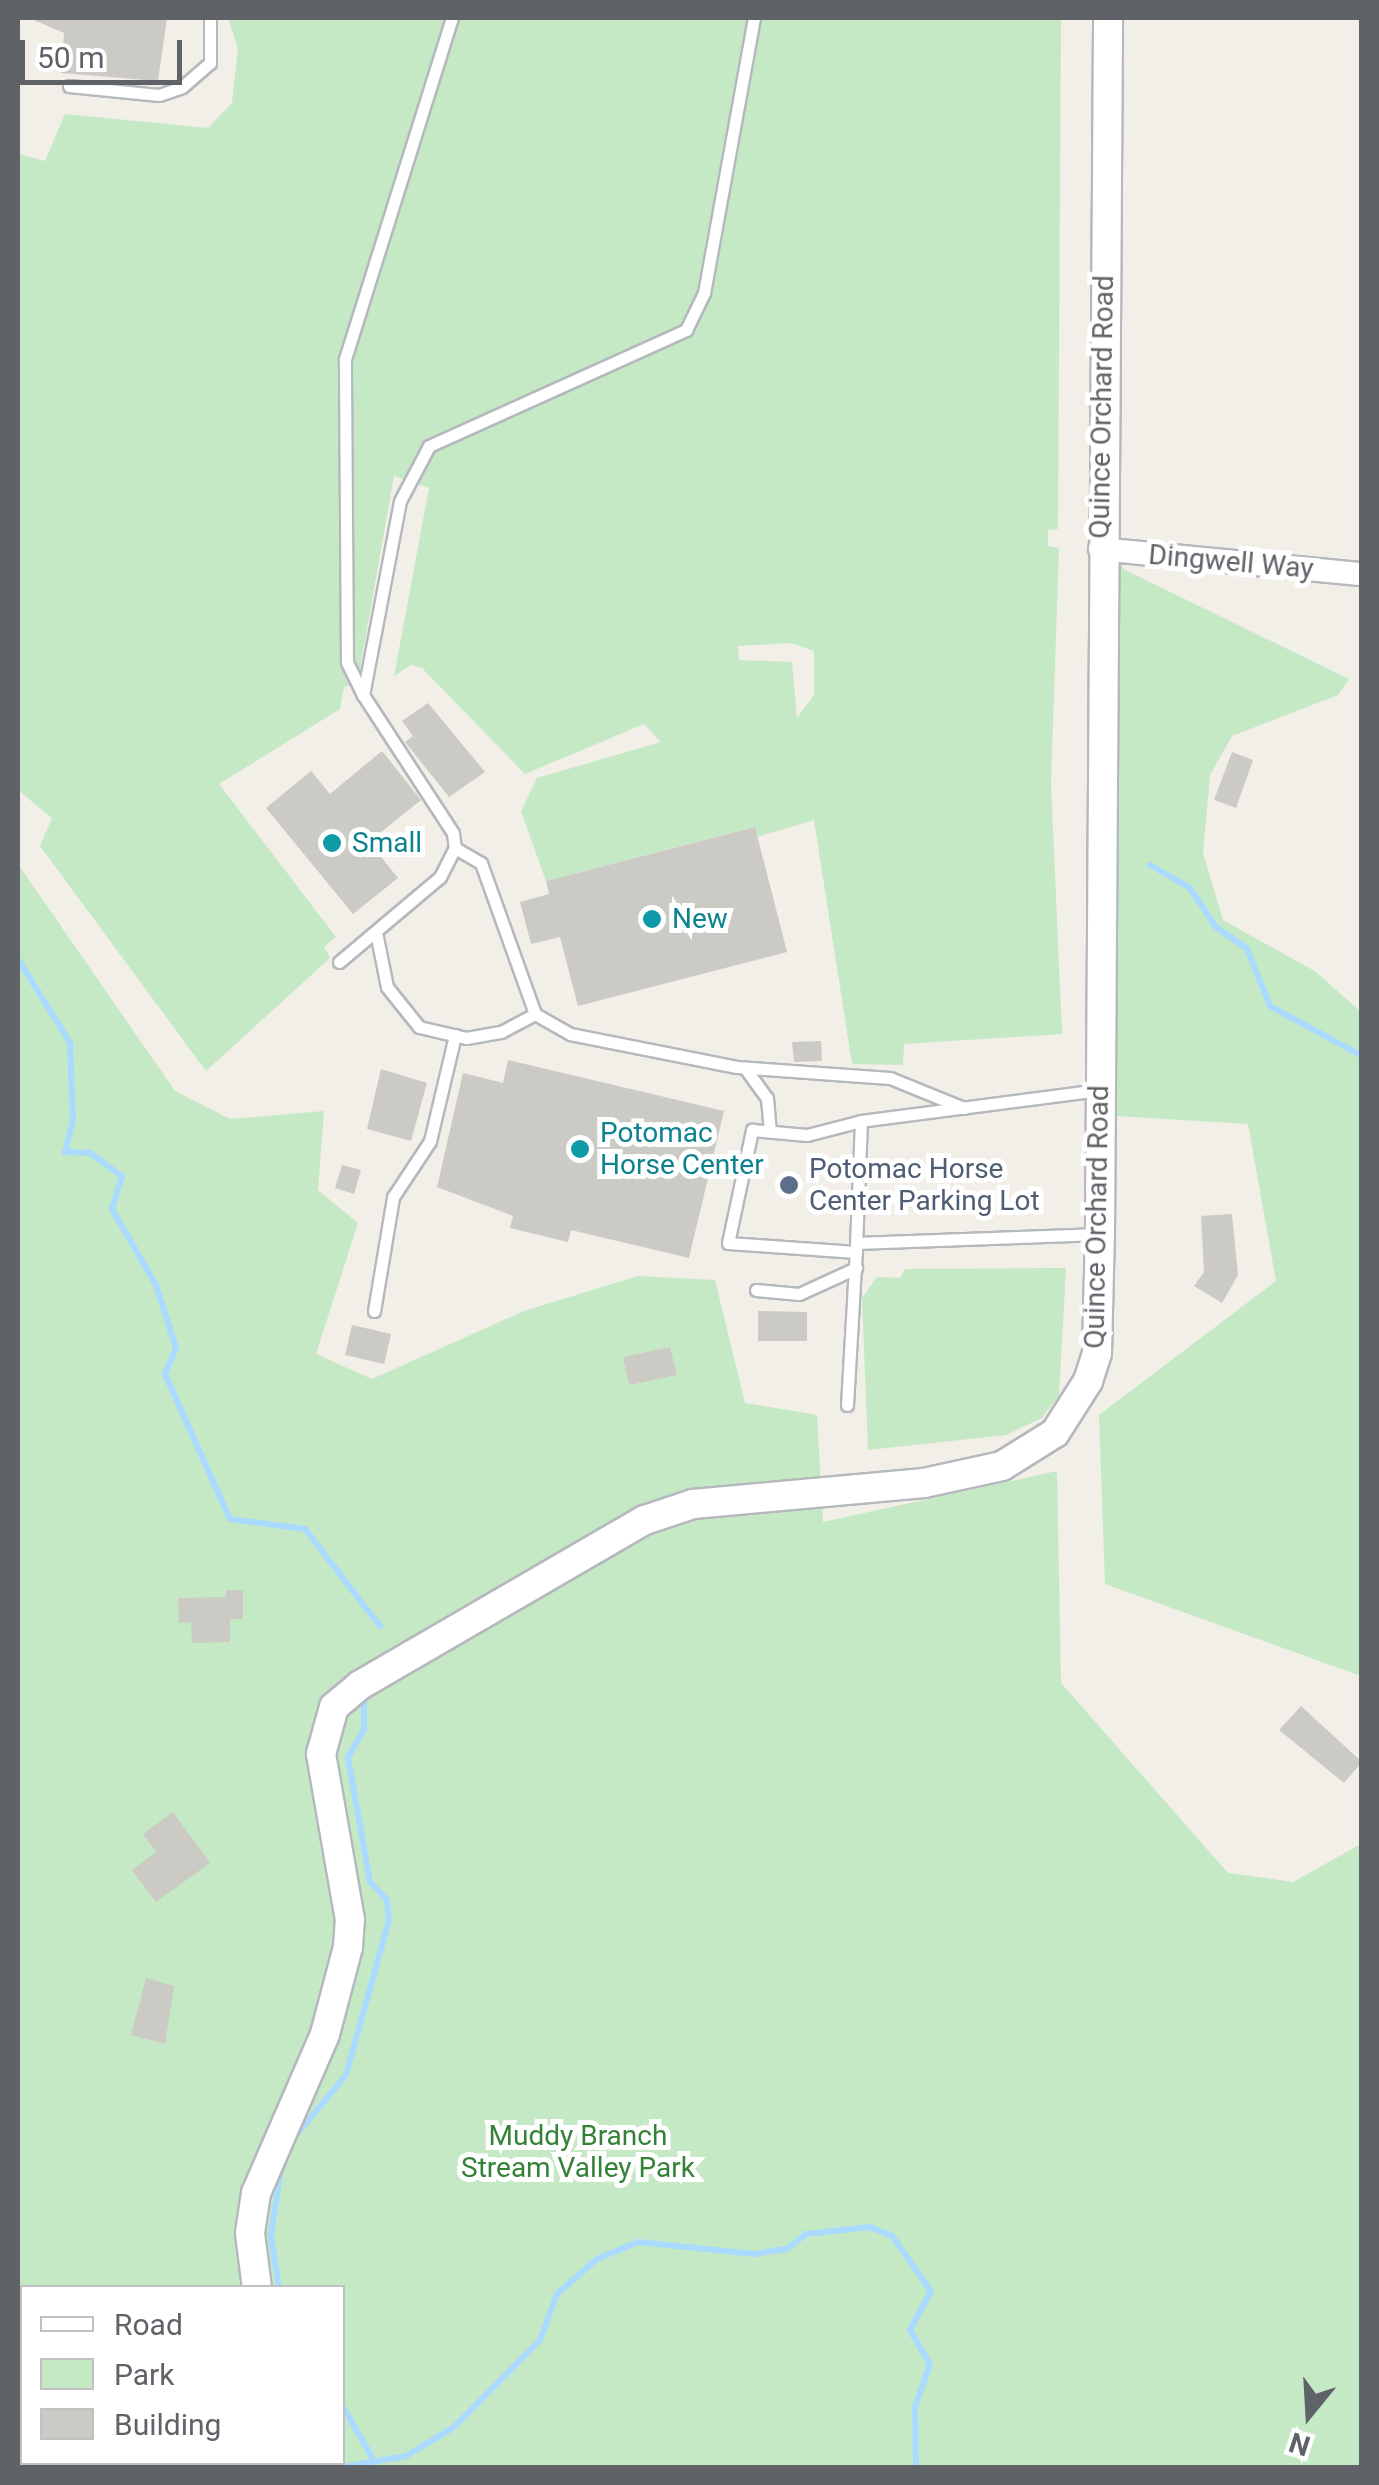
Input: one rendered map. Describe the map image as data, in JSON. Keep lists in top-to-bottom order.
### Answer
{
  "streets": {
    "street": ["Quince Orchard Road", "Dingwell Way"]
  },
  "crossings": [
    ["Quince Orchard Road", "Dingwell Way"]
  ],
  "parks": ["Muddy Branch Stream Valley Park"],
  "places": [
    "Small",
    "New",
    "Potomac Horse Center",
    "Potomac Horse Center Parking Lot"
  ],
  "legend": ["Road", "Park", "Building"],
  "scale_bar": "50 m",
  "north": "bottom"
}
